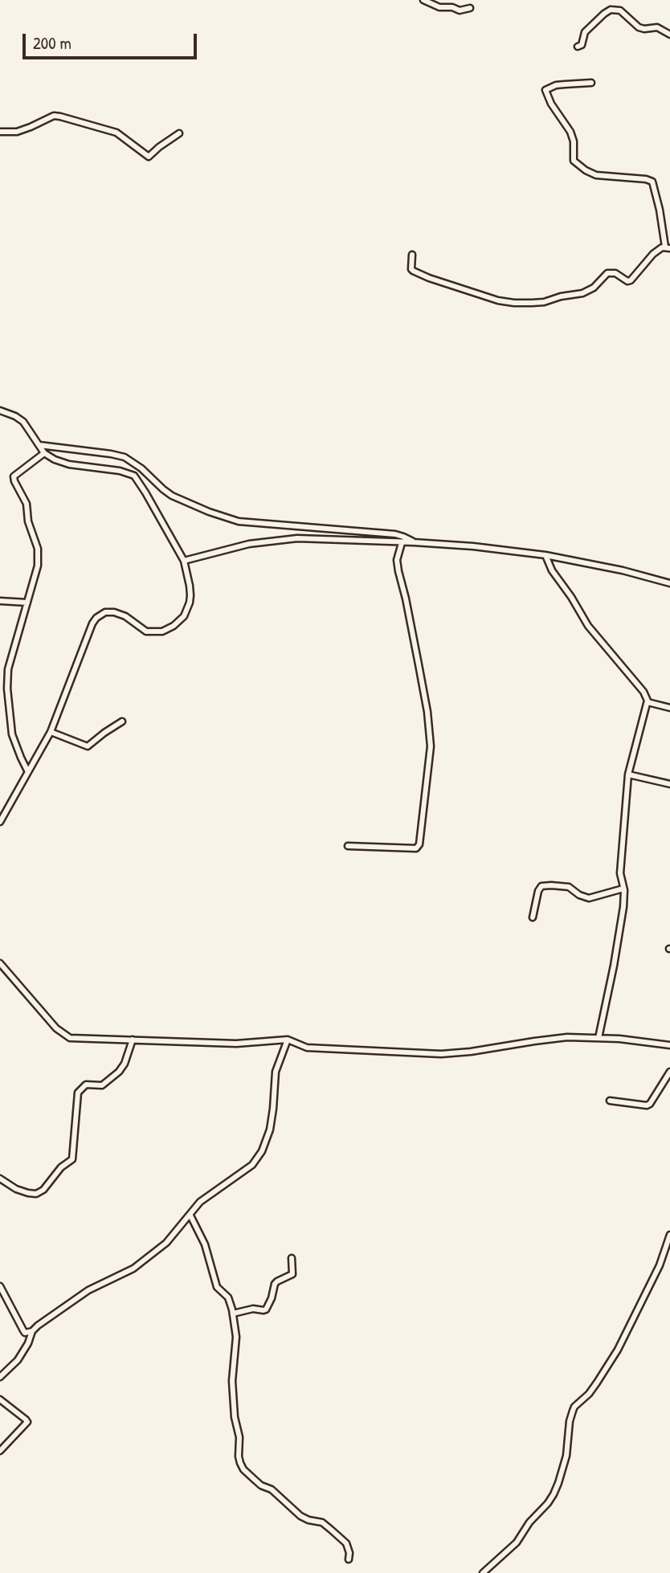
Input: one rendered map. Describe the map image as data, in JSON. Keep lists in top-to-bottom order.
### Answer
{
  "scale_bar": "200 m"
}
